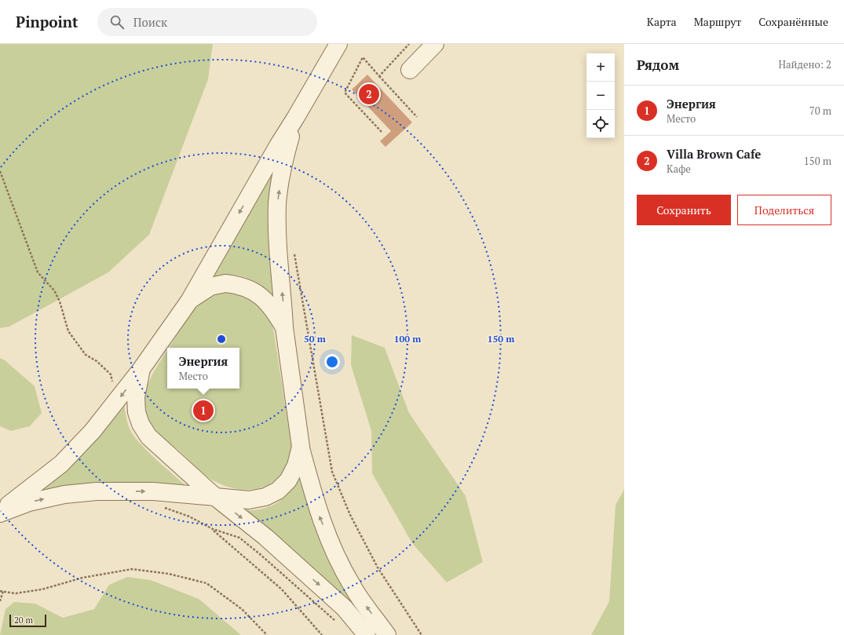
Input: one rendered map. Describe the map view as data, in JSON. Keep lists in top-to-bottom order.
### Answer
{
  "scale_bar": "20 m",
  "page": {
    "header": "Pinpoint",
    "search": "Поиск",
    "nav": ["Карта", "Маршрут", "Сохранённые"],
    "heading": ["Рядом", "Найдено: 2"],
    "map_buttons": ["+", "−"],
    "pins": ["2", "1"],
    "list": [
      {
        "mark": "1",
        "name": "Энергия",
        "note": "Место",
        "value": "70 m"
      },
      {
        "mark": "2",
        "name": "Villa Brown Cafe",
        "note": "Кафе",
        "value": "150 m"
      }
    ],
    "buttons": ["Сохранить", "Поделиться"],
    "popup": ["Энергия", "Место"],
    "scale": "20 m"
  },
  "rings": ["50 m", "100 m", "150 m"]
}
